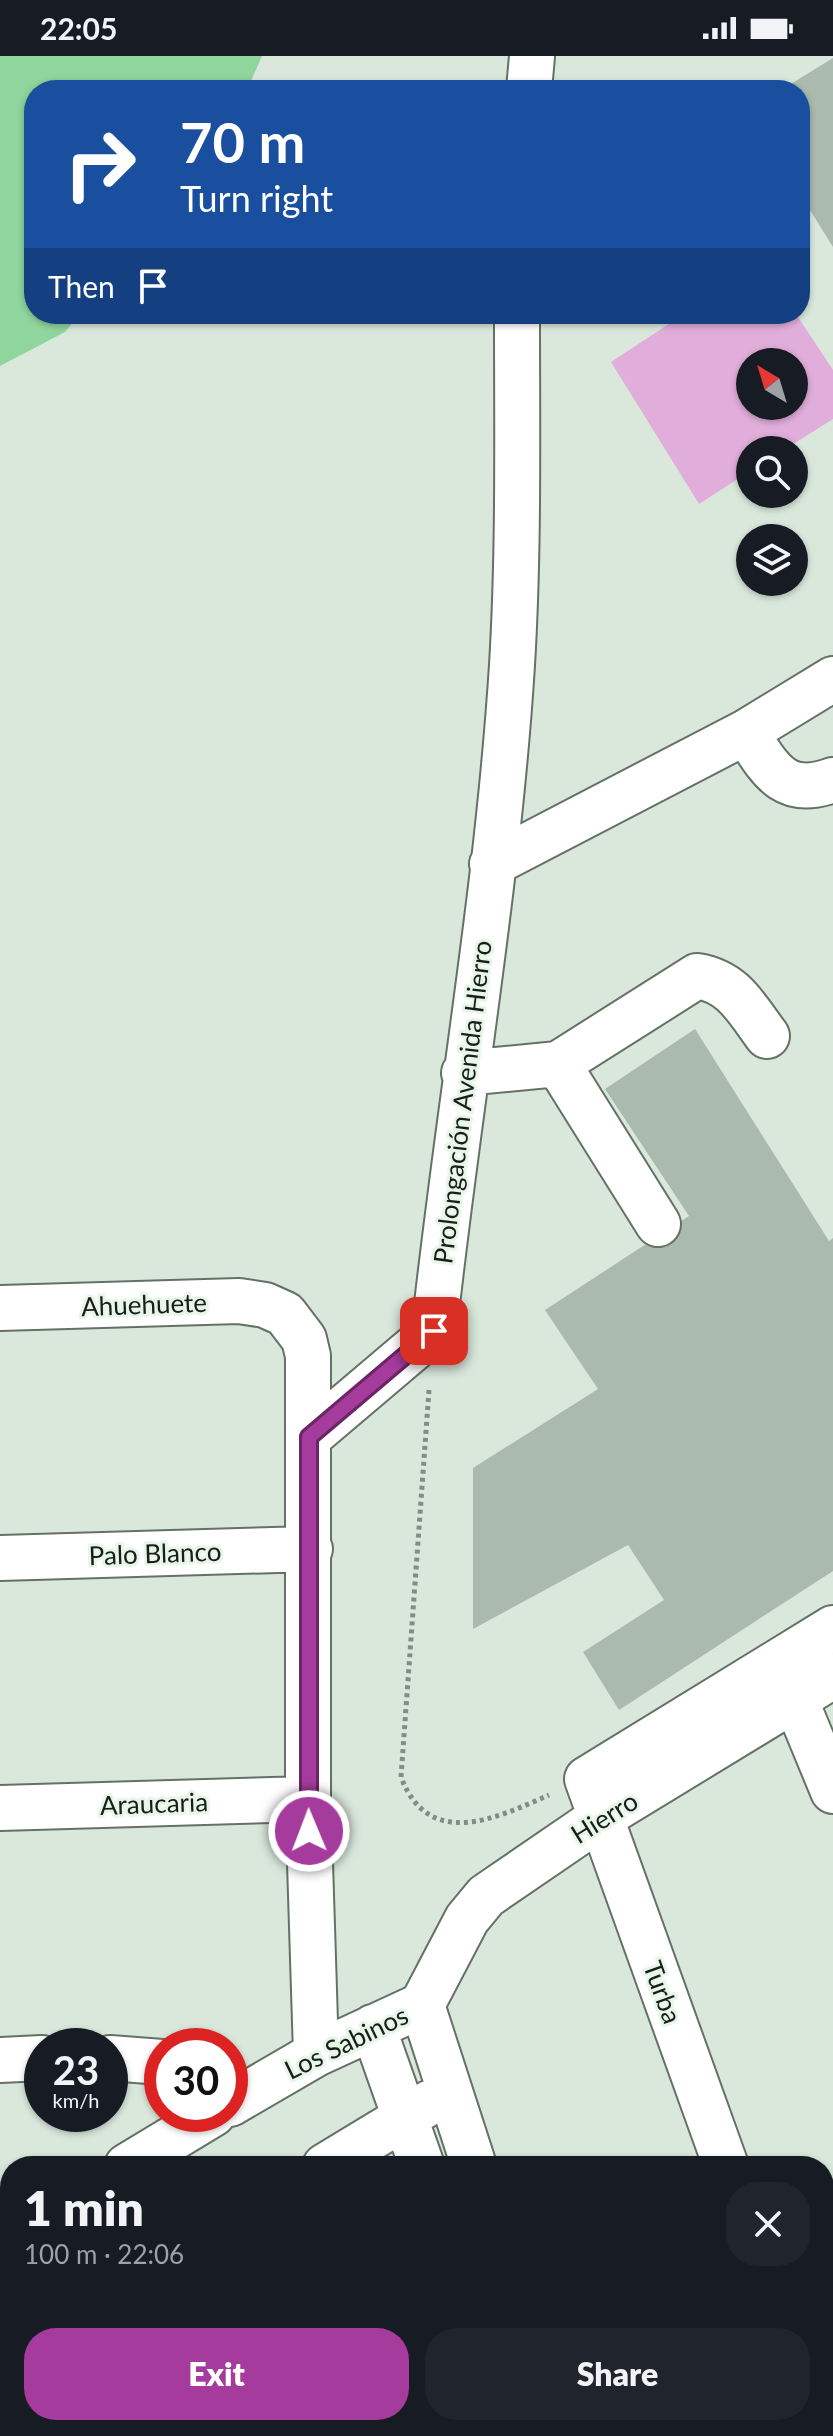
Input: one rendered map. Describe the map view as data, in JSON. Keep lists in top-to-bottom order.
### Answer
{
  "streets": {
    "street": [
      "Prolongación Avenida Hierro",
      "Ahuehuete",
      "Palo Blanco",
      "Araucaria",
      "Hierro",
      "Turba",
      "Los Sabinos"
    ]
  },
  "crossings": [
    ["Hierro", "Turba"],
    ["Hierro", "Los Sabinos"]
  ],
  "north": "top left",
  "page": {
    "status": "22:05",
    "turn": ["70 m", "Turn right"],
    "then": "Then",
    "speed": "23 km/h",
    "limit": "30",
    "heading": ["1 min", "100 m · 22:06"],
    "buttons": ["Exit", "Share"]
  }
}
